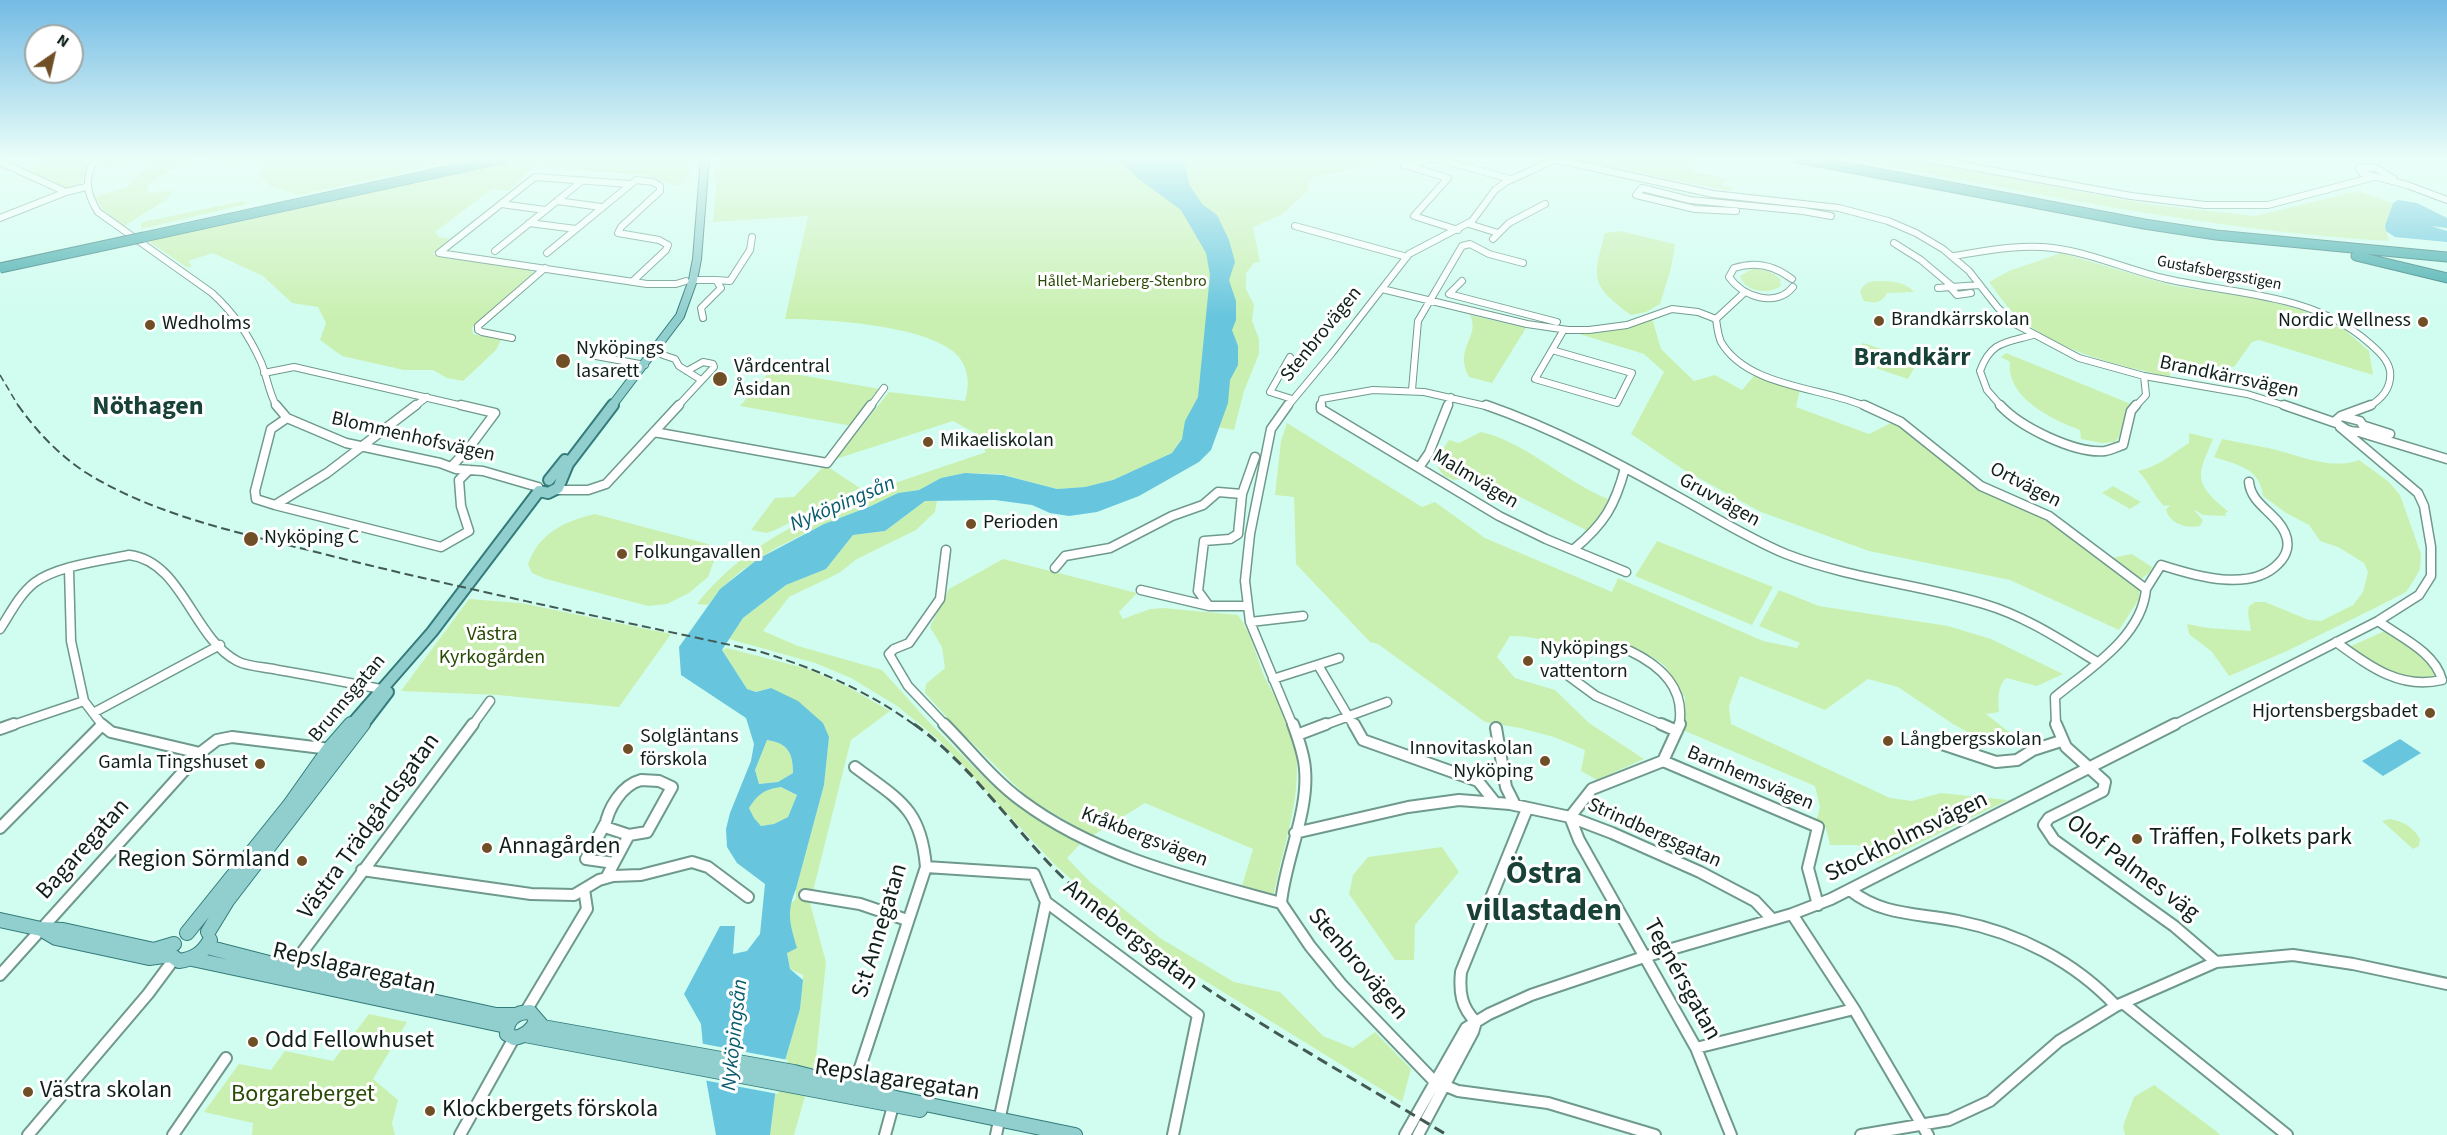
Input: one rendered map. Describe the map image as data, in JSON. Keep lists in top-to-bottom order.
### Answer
{
  "streets": {
    "main road": ["Brunnsgatan", "Repslagaregatan"],
    "street": [
      "Gustafsbergsstigen",
      "Stenbrovägen",
      "Brandkärrsvägen",
      "Blommenhofsvägen",
      "Malmvägen",
      "Ortvägen",
      "Gruvvägen",
      "Barnhemsvägen",
      "Västra Trädgårdsgatan",
      "Strindbergsgatan",
      "Kråkbergsvägen",
      "Stockholmsvägen",
      "Bagaregatan",
      "Olof Palmes väg",
      "S:t Annegatan",
      "Annebergsgatan",
      "Tegnérsgatan"
    ]
  },
  "crossings": [
    ["Gustafsbergsstigen", "Brandkärrsvägen"],
    ["Stenbrovägen", "Strindbergsgatan"],
    ["Stenbrovägen", "Kråkbergsvägen"],
    ["Brandkärrsvägen", "Stockholmsvägen"],
    ["Blommenhofsvägen", "Brunnsgatan"],
    ["Malmvägen", "Gruvvägen"],
    ["Brunnsgatan", "Bagaregatan"],
    ["Brunnsgatan", "Repslagaregatan"],
    ["Barnhemsvägen", "Strindbergsgatan"],
    ["Barnhemsvägen", "Stockholmsvägen"],
    ["Barnhemsvägen", "Tegnérsgatan"],
    ["Västra Trädgårdsgatan", "Repslagaregatan"],
    ["Strindbergsgatan", "Stockholmsvägen"],
    ["Strindbergsgatan", "Tegnérsgatan"],
    ["Stockholmsvägen", "Olof Palmes väg"],
    ["Stockholmsvägen", "Tegnérsgatan"],
    ["Bagaregatan", "Repslagaregatan"],
    ["S:t Annegatan", "Annebergsgatan"],
    ["S:t Annegatan", "Repslagaregatan"]
  ],
  "districts": ["Brandkärr", "Nöthagen", "Östra villastaden"],
  "water": ["Nyköpingsån"],
  "parks": ["Hållet-Marieberg-Stenbro", "Västra Kyrkogården", "Borgareberget"],
  "places": [
    "Brandkärrskolan",
    "Nordic Wellness",
    "Wedholms",
    "Nyköpings lasarett",
    "Vårdcentral Åsidan",
    "Mikaeliskolan",
    "Perioden",
    "Nyköping C",
    "Folkungavallen",
    "Nyköpings vattentorn",
    "Hjortensbergsbadet",
    "Långbergsskolan",
    "Solgläntans förskola",
    "Innovitaskolan Nyköping",
    "Gamla Tingshuset",
    "Träffen, Folkets park",
    "Annagården",
    "Region Sörmland",
    "Odd Fellowhuset",
    "Västra skolan",
    "Klockbergets förskola"
  ],
  "north": "top right"
}
